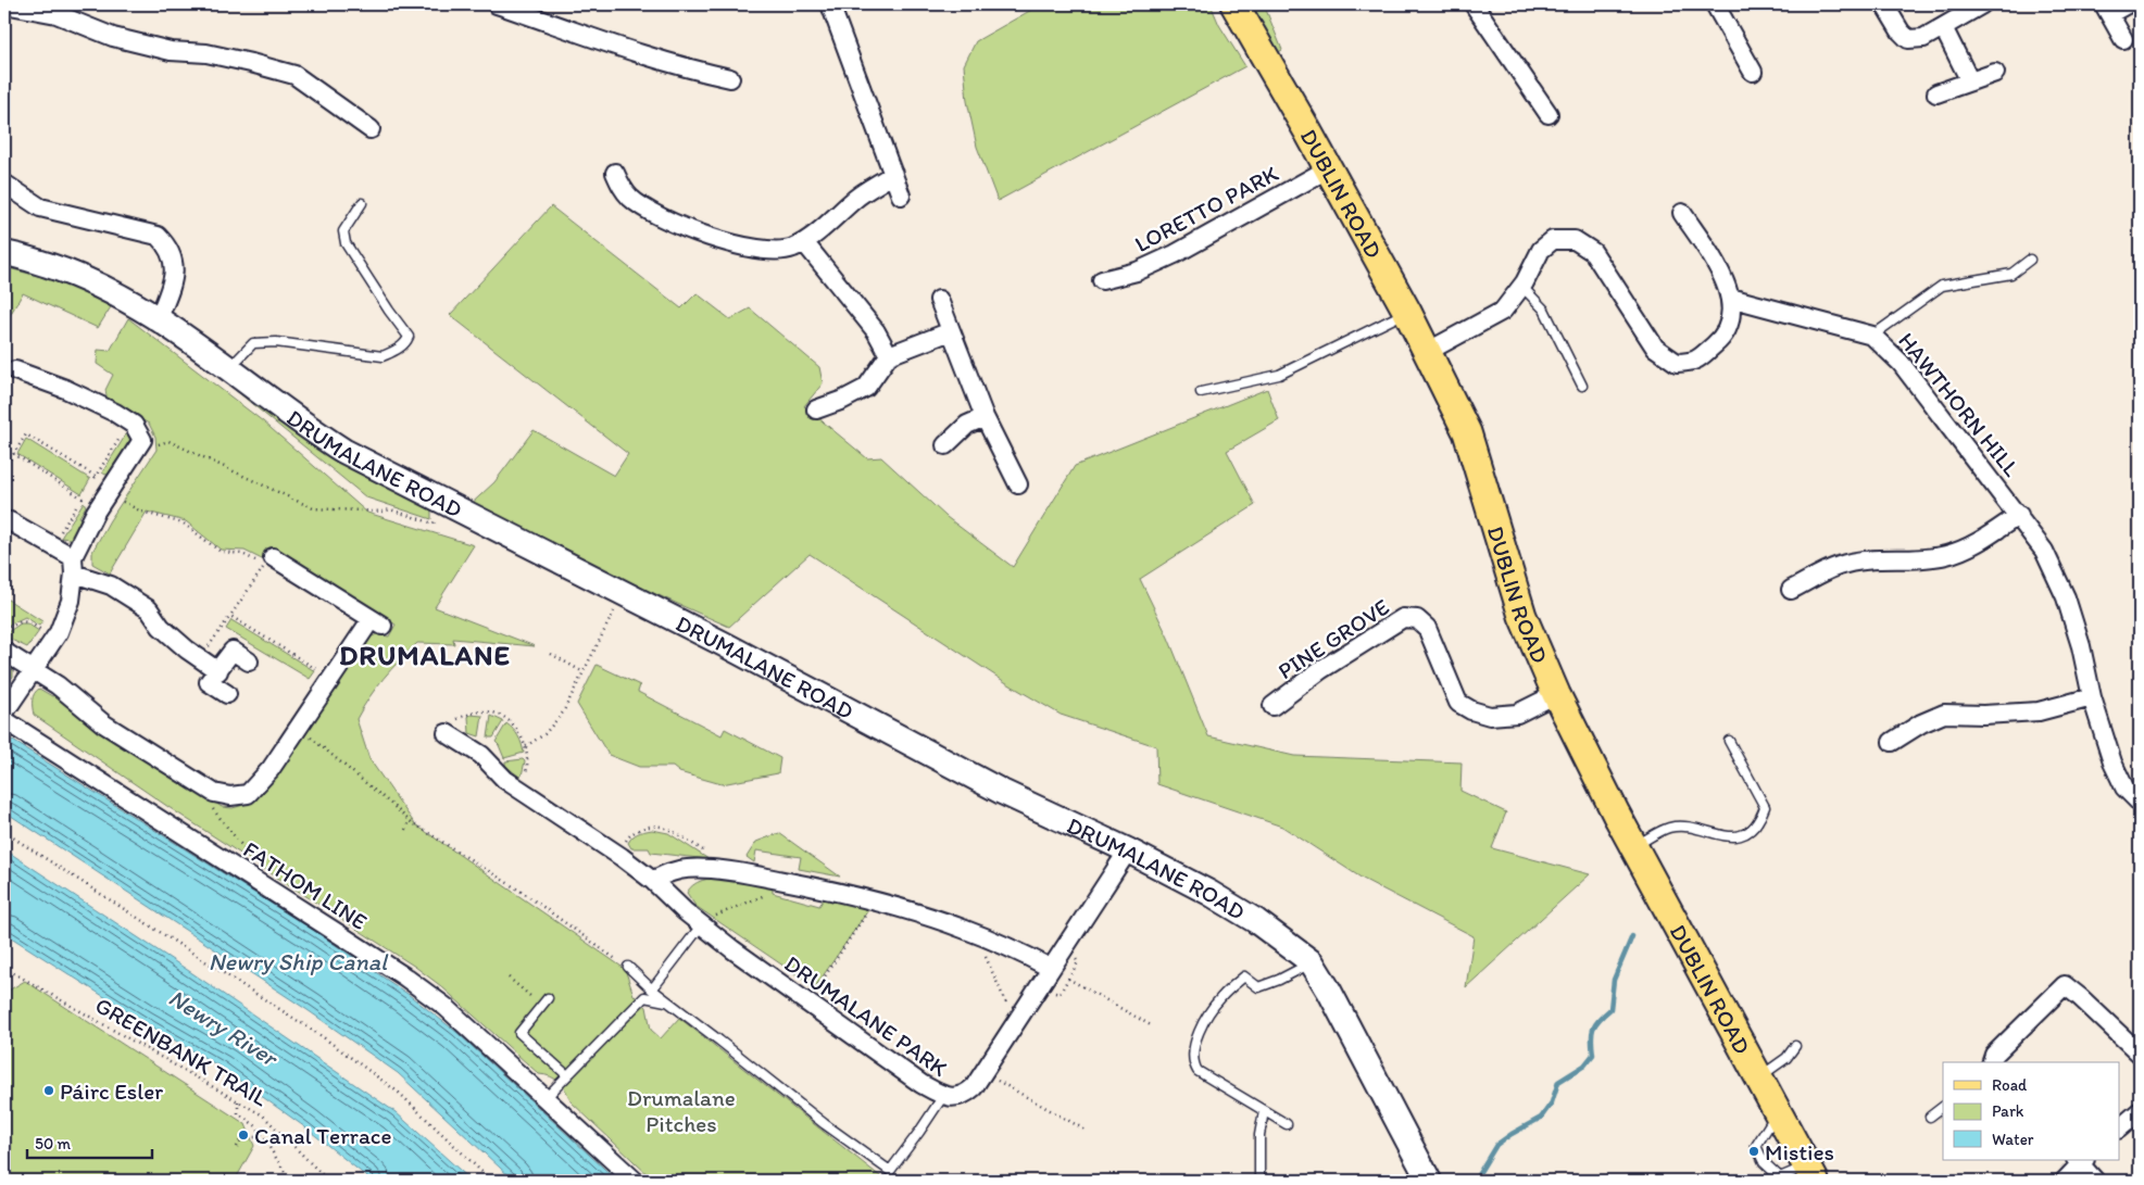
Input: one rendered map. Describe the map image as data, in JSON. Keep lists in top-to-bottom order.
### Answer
{
  "streets": {
    "main road": ["DUBLIN ROAD", "DRUMALANE ROAD"],
    "street": [
      "LORETTO PARK",
      "HAWTHORN HILL",
      "PINE GROVE",
      "FATHOM LINE",
      "DRUMALANE PARK"
    ],
    "path": ["GREENBANK TRAIL"]
  },
  "crossings": [
    ["DUBLIN ROAD", "LORETTO PARK"],
    ["DUBLIN ROAD", "PINE GROVE"],
    ["DRUMALANE ROAD", "DRUMALANE PARK"]
  ],
  "districts": ["DRUMALANE"],
  "water": ["Newry Ship Canal", "Newry River"],
  "parks": ["Drumalane Pitches"],
  "places": ["Páirc Esler", "Canal Terrace", "Misties"],
  "legend": ["Road", "Park", "Water"],
  "scale_bar": "50 m"
}
